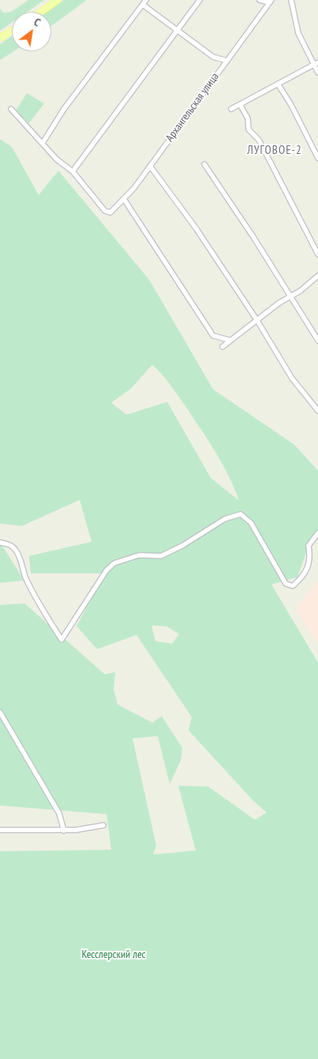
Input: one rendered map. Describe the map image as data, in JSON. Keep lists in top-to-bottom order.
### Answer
{
  "streets": {
    "street": ["Архангельская улица"]
  },
  "districts": ["ЛУГОВОЕ-2"],
  "parks": ["Кесслерский лес"],
  "north": "top right"
}
